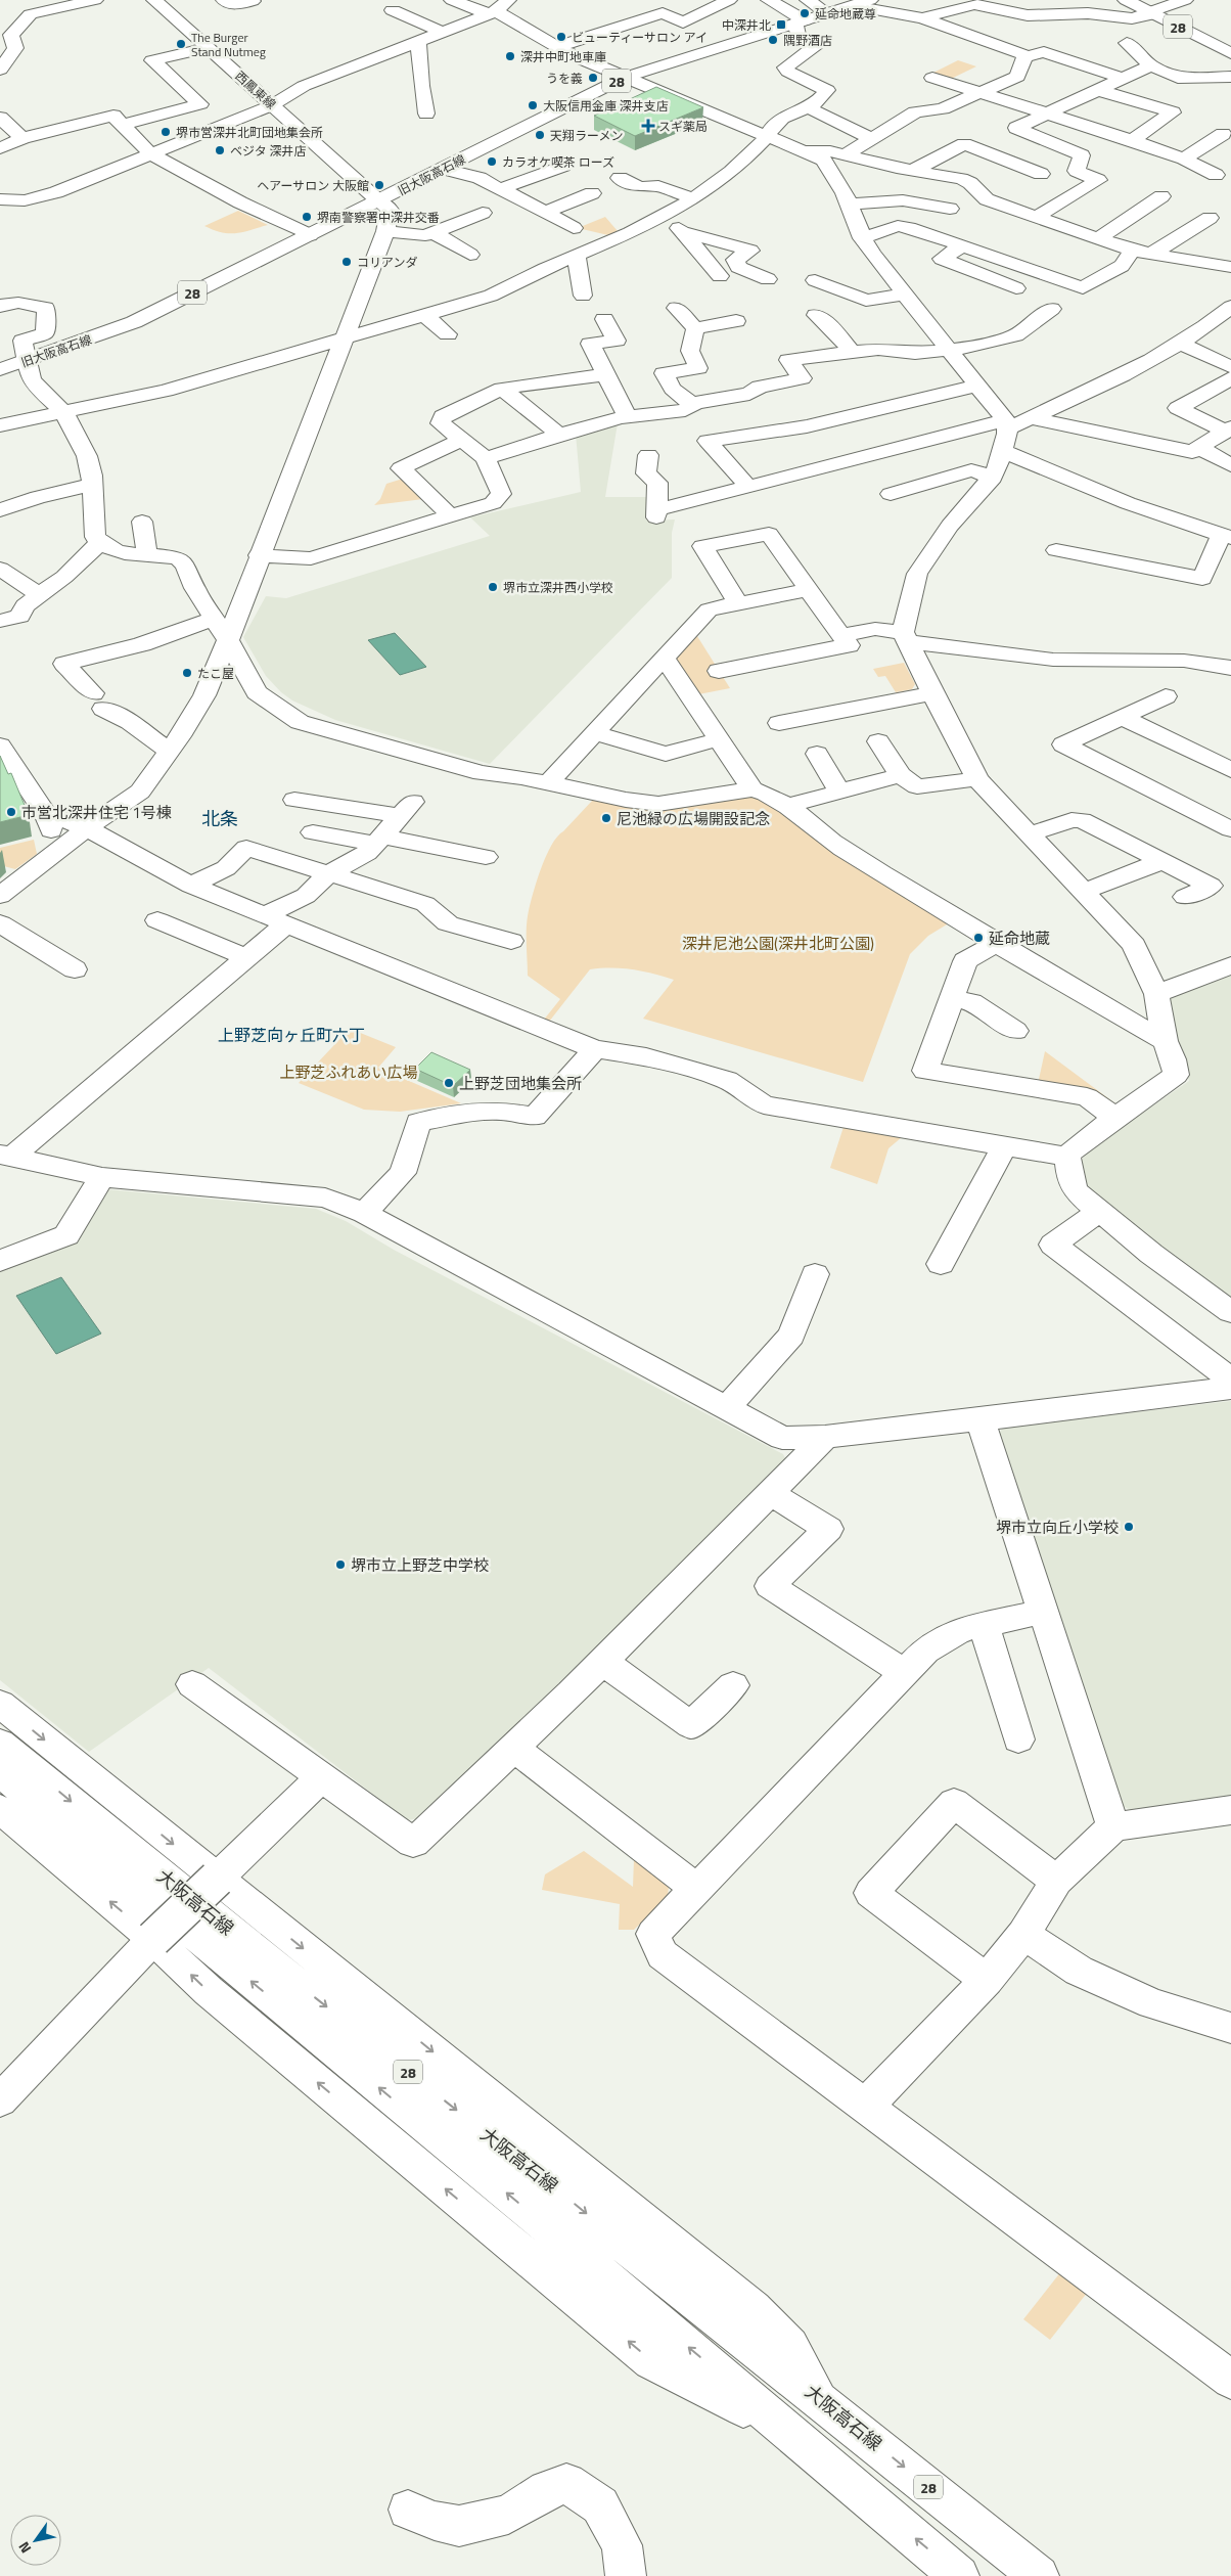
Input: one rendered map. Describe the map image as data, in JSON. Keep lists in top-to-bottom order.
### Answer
{
  "streets": {
    "street": [
      "28",
      "西鳳東線",
      "旧大阪高石線",
      "大阪高石線"
    ]
  },
  "crossings": [
    ["西鳳東線", "旧大阪高石線"]
  ],
  "districts": ["北条", "上野芝向ヶ丘町六丁"],
  "parks": ["深井尼池公園(深井北町公園)", "上野芝ふれあい広場"],
  "places": {
    "other": [
      "延命地蔵尊",
      "ビューティーサロン アイ",
      "隅野酒店",
      "The Burger Stand Nutmeg",
      "深井中町地車庫",
      "うを義",
      "大阪信用金庫 深井支店",
      "堺市営深井北町団地集会所",
      "天翔ラーメン",
      "ベジタ 深井店",
      "カラオケ喫茶 ローズ",
      "ヘアーサロン 大阪館",
      "堺南警察署中深井交番",
      "コリアンダ",
      "堺市立深井西小学校",
      "たこ屋",
      "市営北深井住宅 1号棟",
      "尼池緑の広場開設記念",
      "延命地蔵",
      "上野芝団地集会所",
      "堺市立向丘小学校",
      "堺市立上野芝中学校"
    ],
    "transit": ["中深井北"],
    "health": ["スギ薬局"]
  },
  "north": "bottom left"
}
